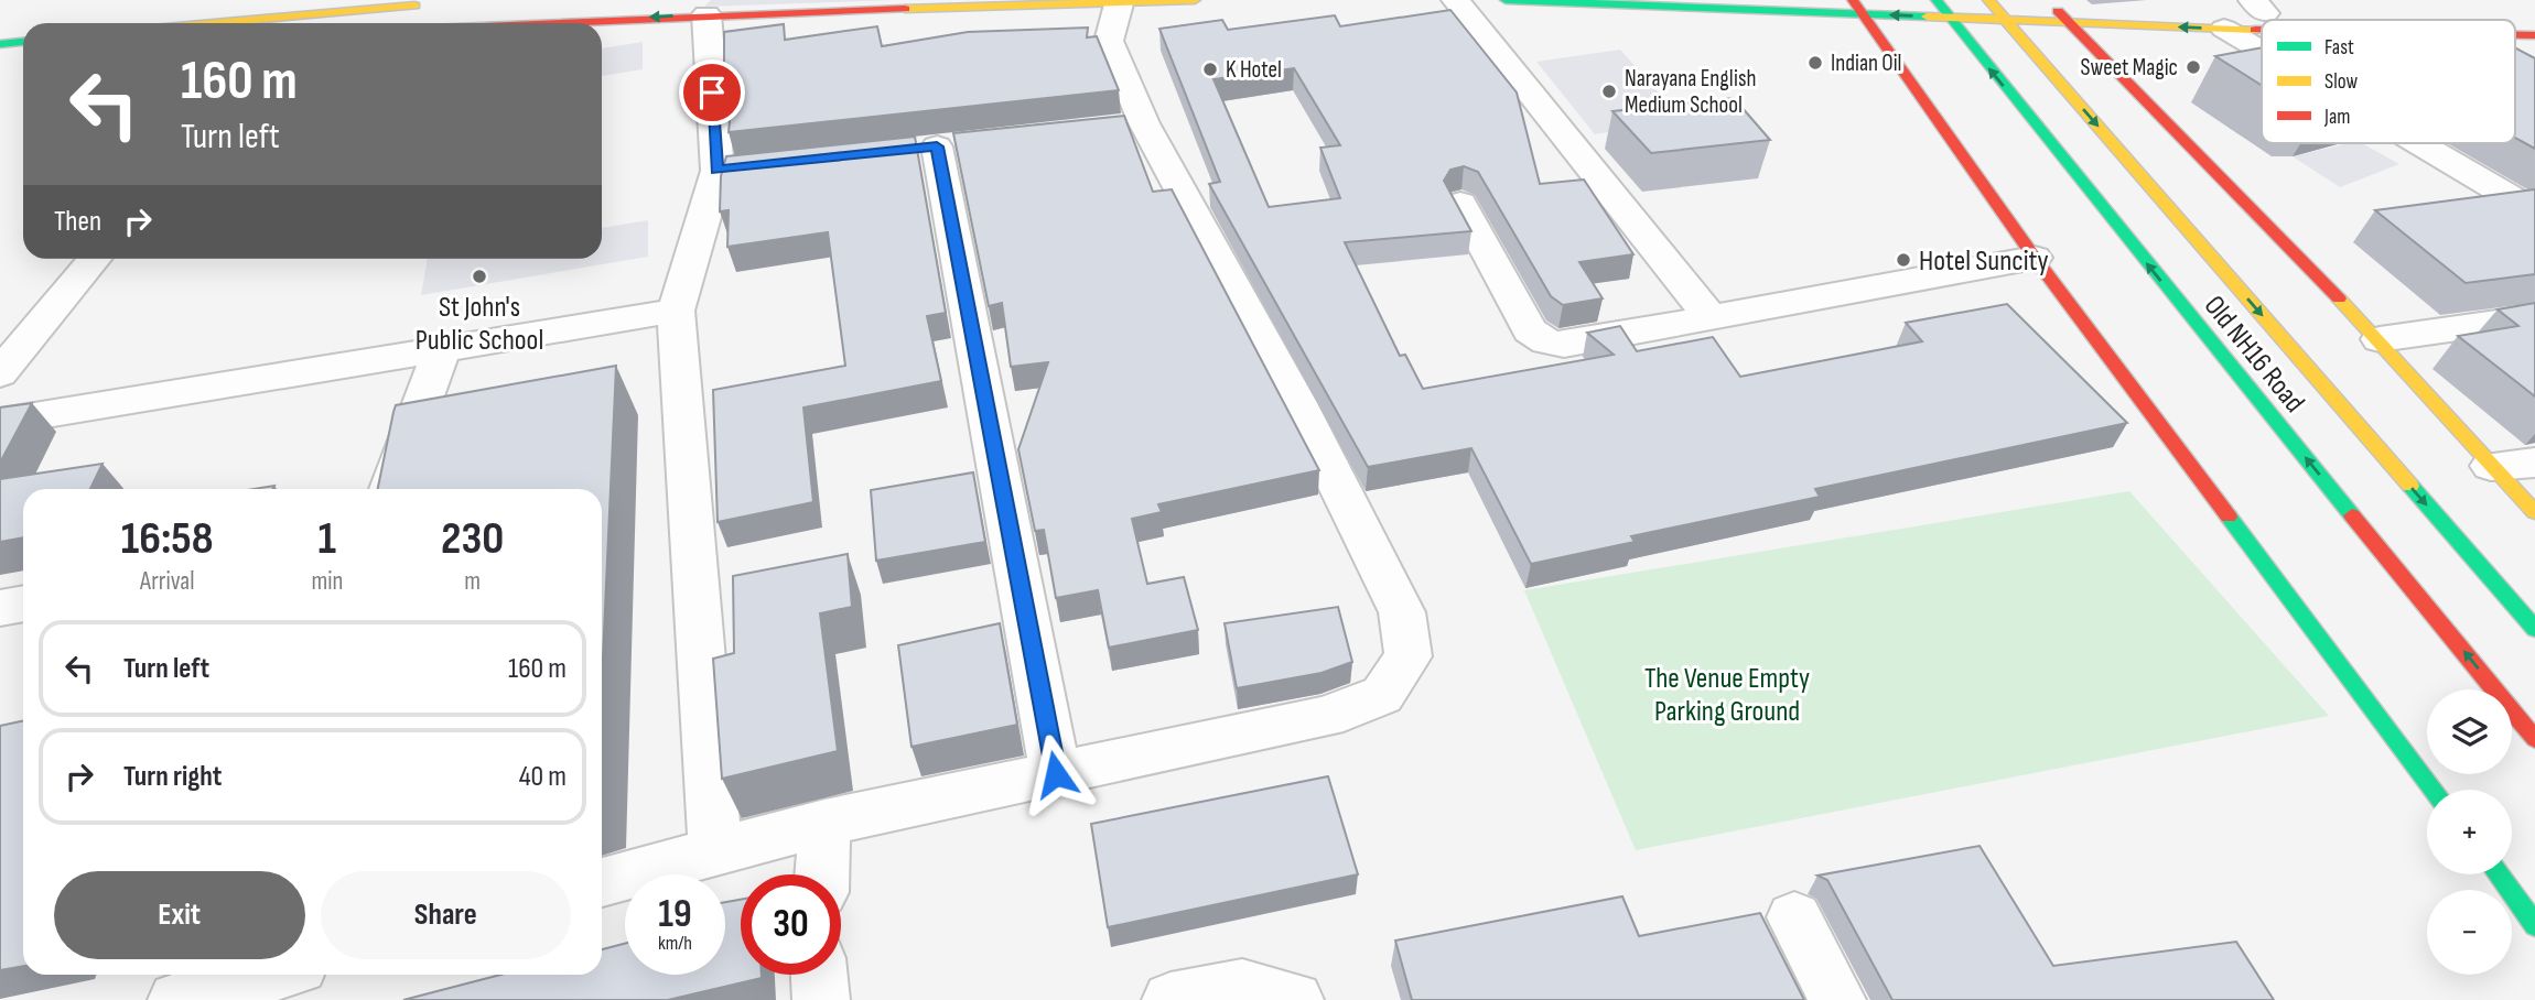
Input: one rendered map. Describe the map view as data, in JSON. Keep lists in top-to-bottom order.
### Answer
{
  "streets": {
    "street": ["Old NH16 Road"]
  },
  "parks": ["The Venue Empty Parking Ground"],
  "places": [
    "Indian Oil",
    "Sweet Magic",
    "K Hotel",
    "Narayana English Medium School",
    "Hotel Suncity",
    "St John's Public School"
  ],
  "legend": ["Fast", "Slow", "Jam"],
  "page": {
    "turn": ["160 m", "Turn left"],
    "then": "Then",
    "eta": [
      "16:58",
      "Arrival",
      "1",
      "min",
      "230",
      "m"
    ],
    "list": [
      {
        "name": "Turn left",
        "value": "160 m"
      },
      {
        "name": "Turn right",
        "value": "40 m"
      }
    ],
    "map_buttons": ["+", "−"],
    "buttons": ["Exit", "Share"],
    "speed": "19 km/h",
    "limit": "30"
  }
}
